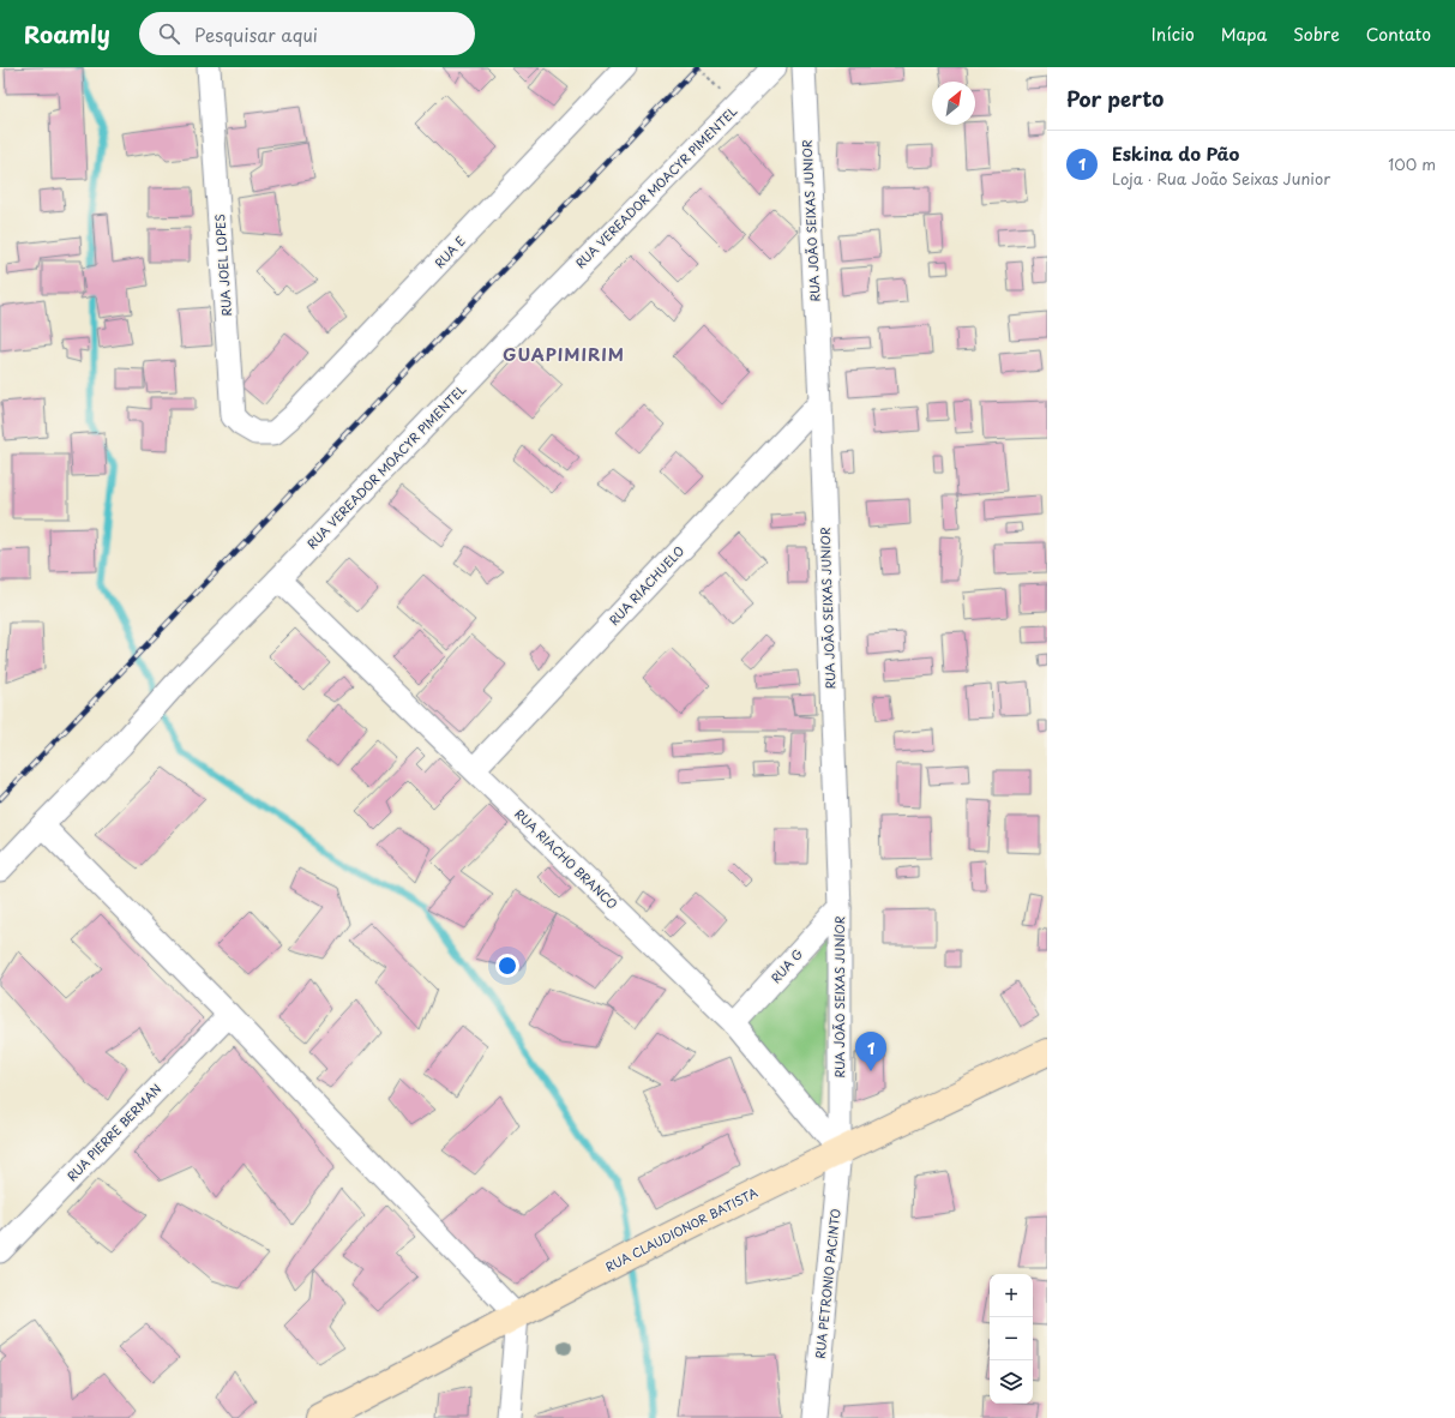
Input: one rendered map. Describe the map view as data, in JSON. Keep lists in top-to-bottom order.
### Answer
{
  "streets": {
    "main road": ["RUA CLAUDIONOR BATISTA"],
    "street": [
      "RUA VEREADOR MOACYR PIMENTEL",
      "RUA JOÃO SEIXAS JUNIOR",
      "RUA E",
      "RUA JOEL LOPES",
      "RUA RIACHUELO",
      "RUA RIACHO BRANCO",
      "RUA G",
      "RUA PIERRE BERMAN",
      "RUA PETRONIO PACINTO"
    ]
  },
  "crossings": [
    ["RUA VEREADOR MOACYR PIMENTEL", "RUA RIACHO BRANCO"],
    ["RUA JOÃO SEIXAS JUNIOR", "RUA RIACHUELO"],
    ["RUA JOÃO SEIXAS JUNIOR", "RUA RIACHO BRANCO"],
    ["RUA JOÃO SEIXAS JUNIOR", "RUA G"],
    ["RUA JOÃO SEIXAS JUNIOR", "RUA CLAUDIONOR BATISTA"],
    ["RUA JOÃO SEIXAS JUNIOR", "RUA PETRONIO PACINTO"],
    ["RUA E", "RUA JOEL LOPES"],
    ["RUA RIACHUELO", "RUA RIACHO BRANCO"],
    ["RUA RIACHO BRANCO", "RUA G"],
    ["RUA RIACHO BRANCO", "RUA CLAUDIONOR BATISTA"],
    ["RUA RIACHO BRANCO", "RUA PETRONIO PACINTO"],
    ["RUA CLAUDIONOR BATISTA", "RUA PETRONIO PACINTO"]
  ],
  "districts": ["GUAPIMIRIM"],
  "north": "top right",
  "page": {
    "header": "Roamly",
    "search": "Pesquisar aqui",
    "nav": [
      "Início",
      "Mapa",
      "Sobre",
      "Contato"
    ],
    "heading": "Por perto",
    "list": [
      {
        "mark": "1",
        "name": "Eskina do Pão",
        "note": "Loja · Rua João Seixas Junior",
        "value": "100 m"
      }
    ],
    "pins": "1",
    "map_buttons": ["+", "−"]
  }
}
